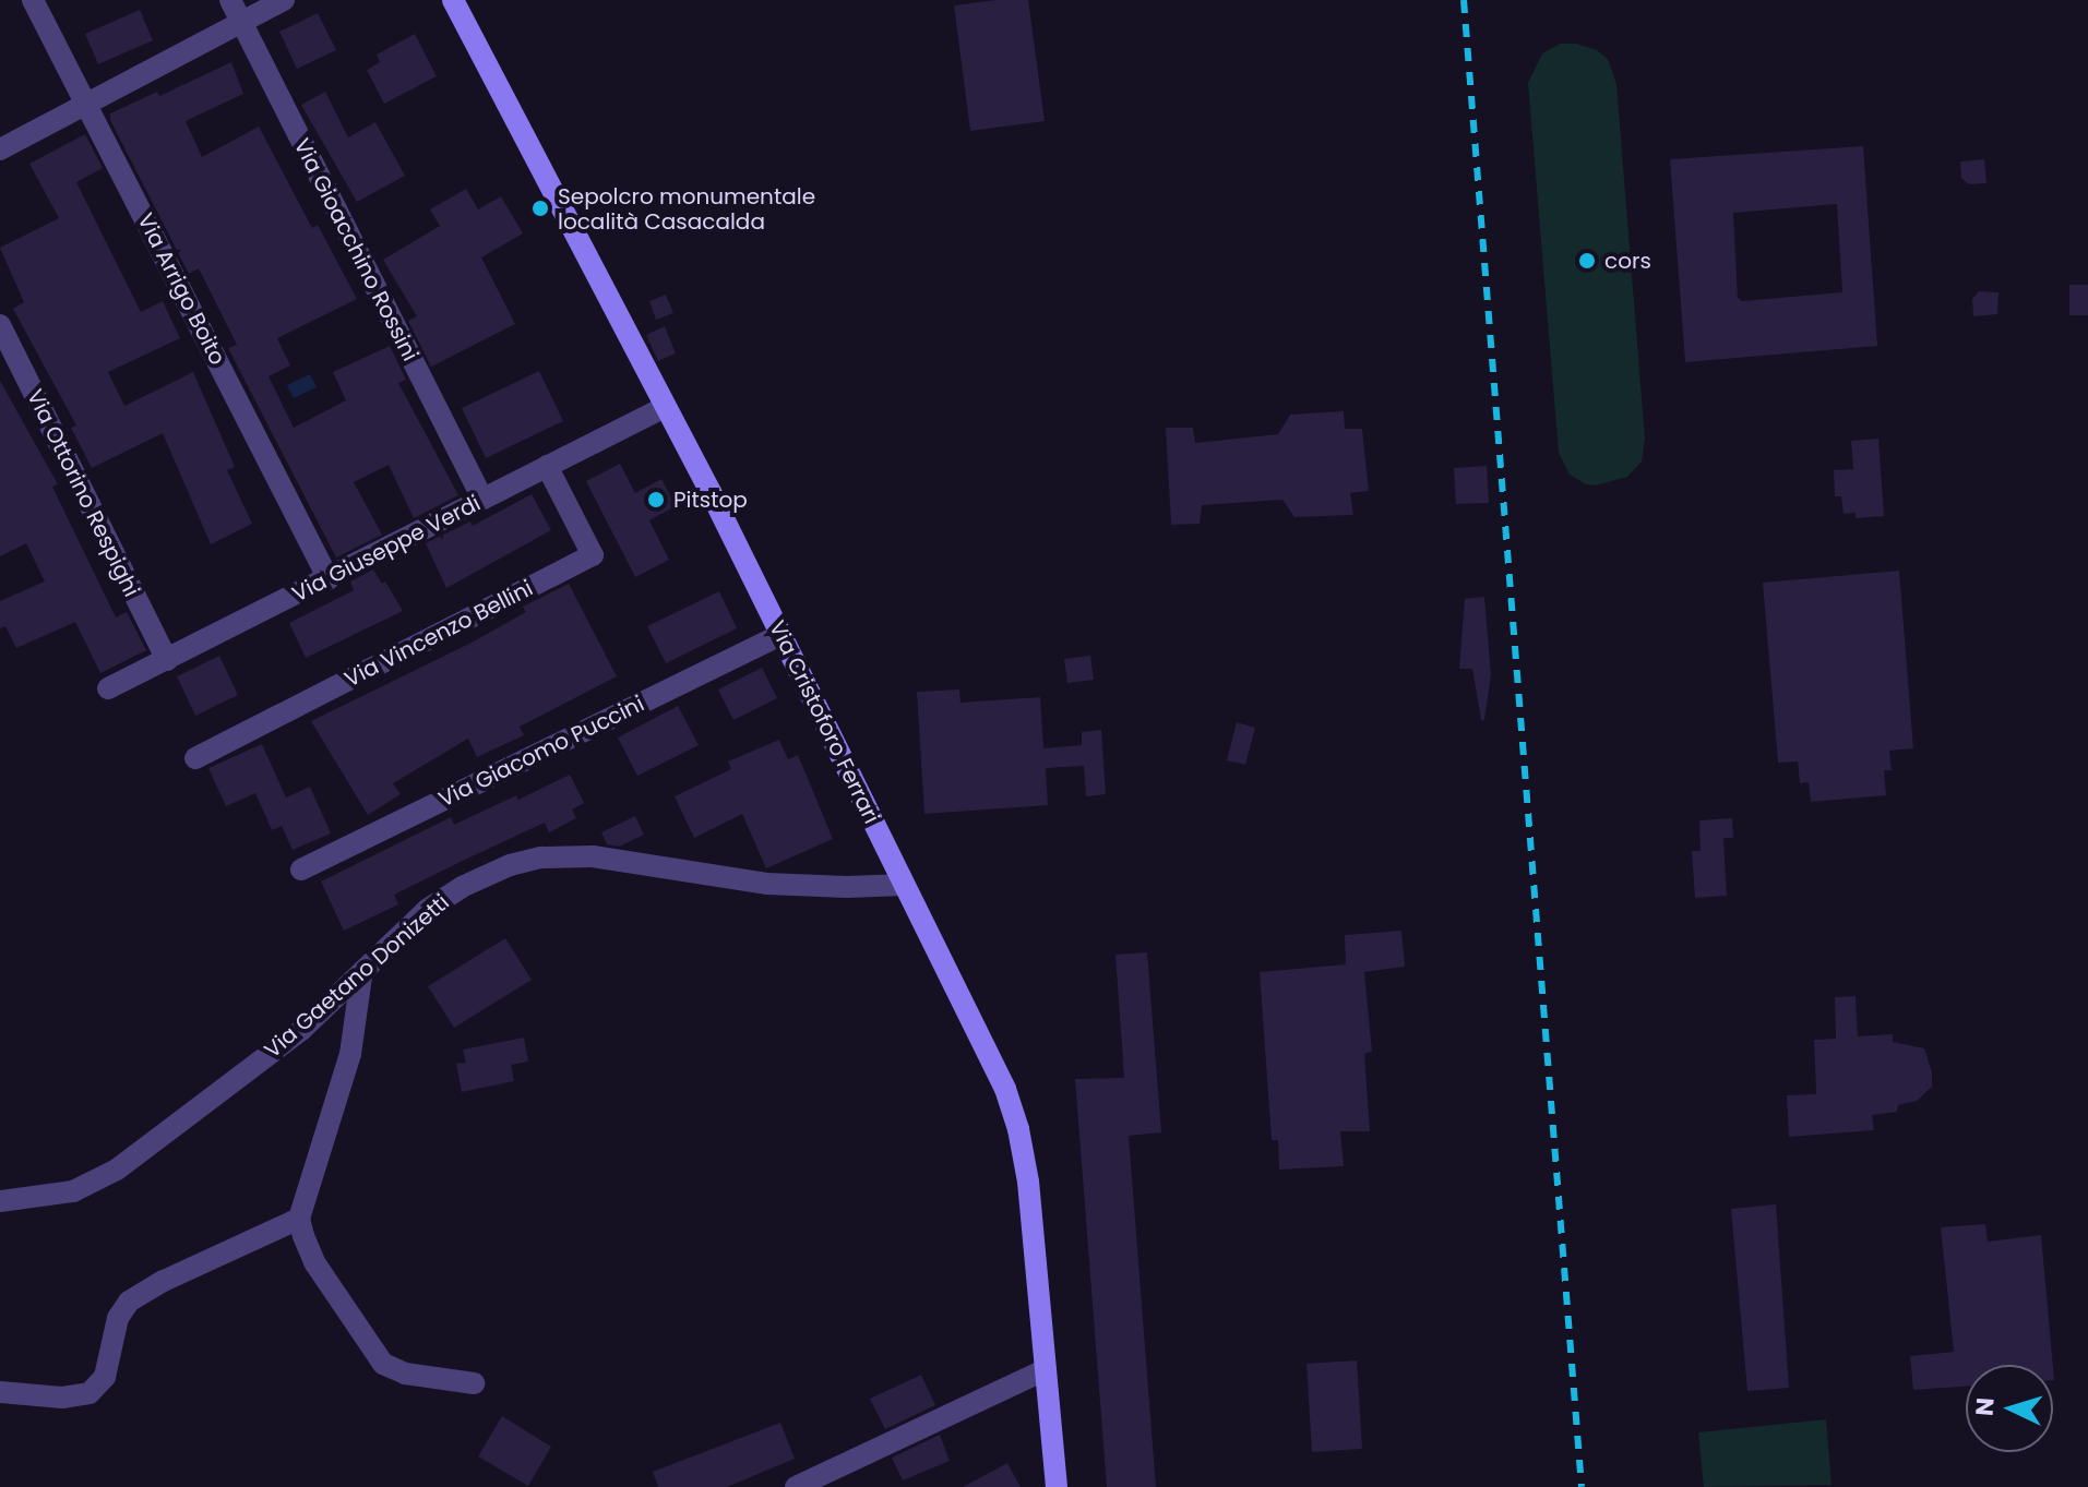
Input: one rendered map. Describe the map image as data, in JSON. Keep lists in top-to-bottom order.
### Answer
{
  "streets": {
    "main road": ["Via Cristoforo Ferrari"],
    "street": [
      "Via Gioacchino Rossini",
      "Via Arrigo Boito",
      "Via Ottorino Respighi",
      "Via Giuseppe Verdi",
      "Via Vincenzo Bellini",
      "Via Giacomo Puccini",
      "Via Gaetano Donizetti"
    ]
  },
  "crossings": [
    ["Via Gioacchino Rossini", "Via Giuseppe Verdi"],
    ["Via Arrigo Boito", "Via Giuseppe Verdi"],
    ["Via Ottorino Respighi", "Via Giuseppe Verdi"],
    ["Via Giuseppe Verdi", "Via Vincenzo Bellini"],
    ["Via Giuseppe Verdi", "Via Cristoforo Ferrari"],
    ["Via Cristoforo Ferrari", "Via Giacomo Puccini"],
    ["Via Cristoforo Ferrari", "Via Gaetano Donizetti"]
  ],
  "places": ["Sepolcro monumentale località Casacalda", "cors", "Pitstop"],
  "north": "left"
}
